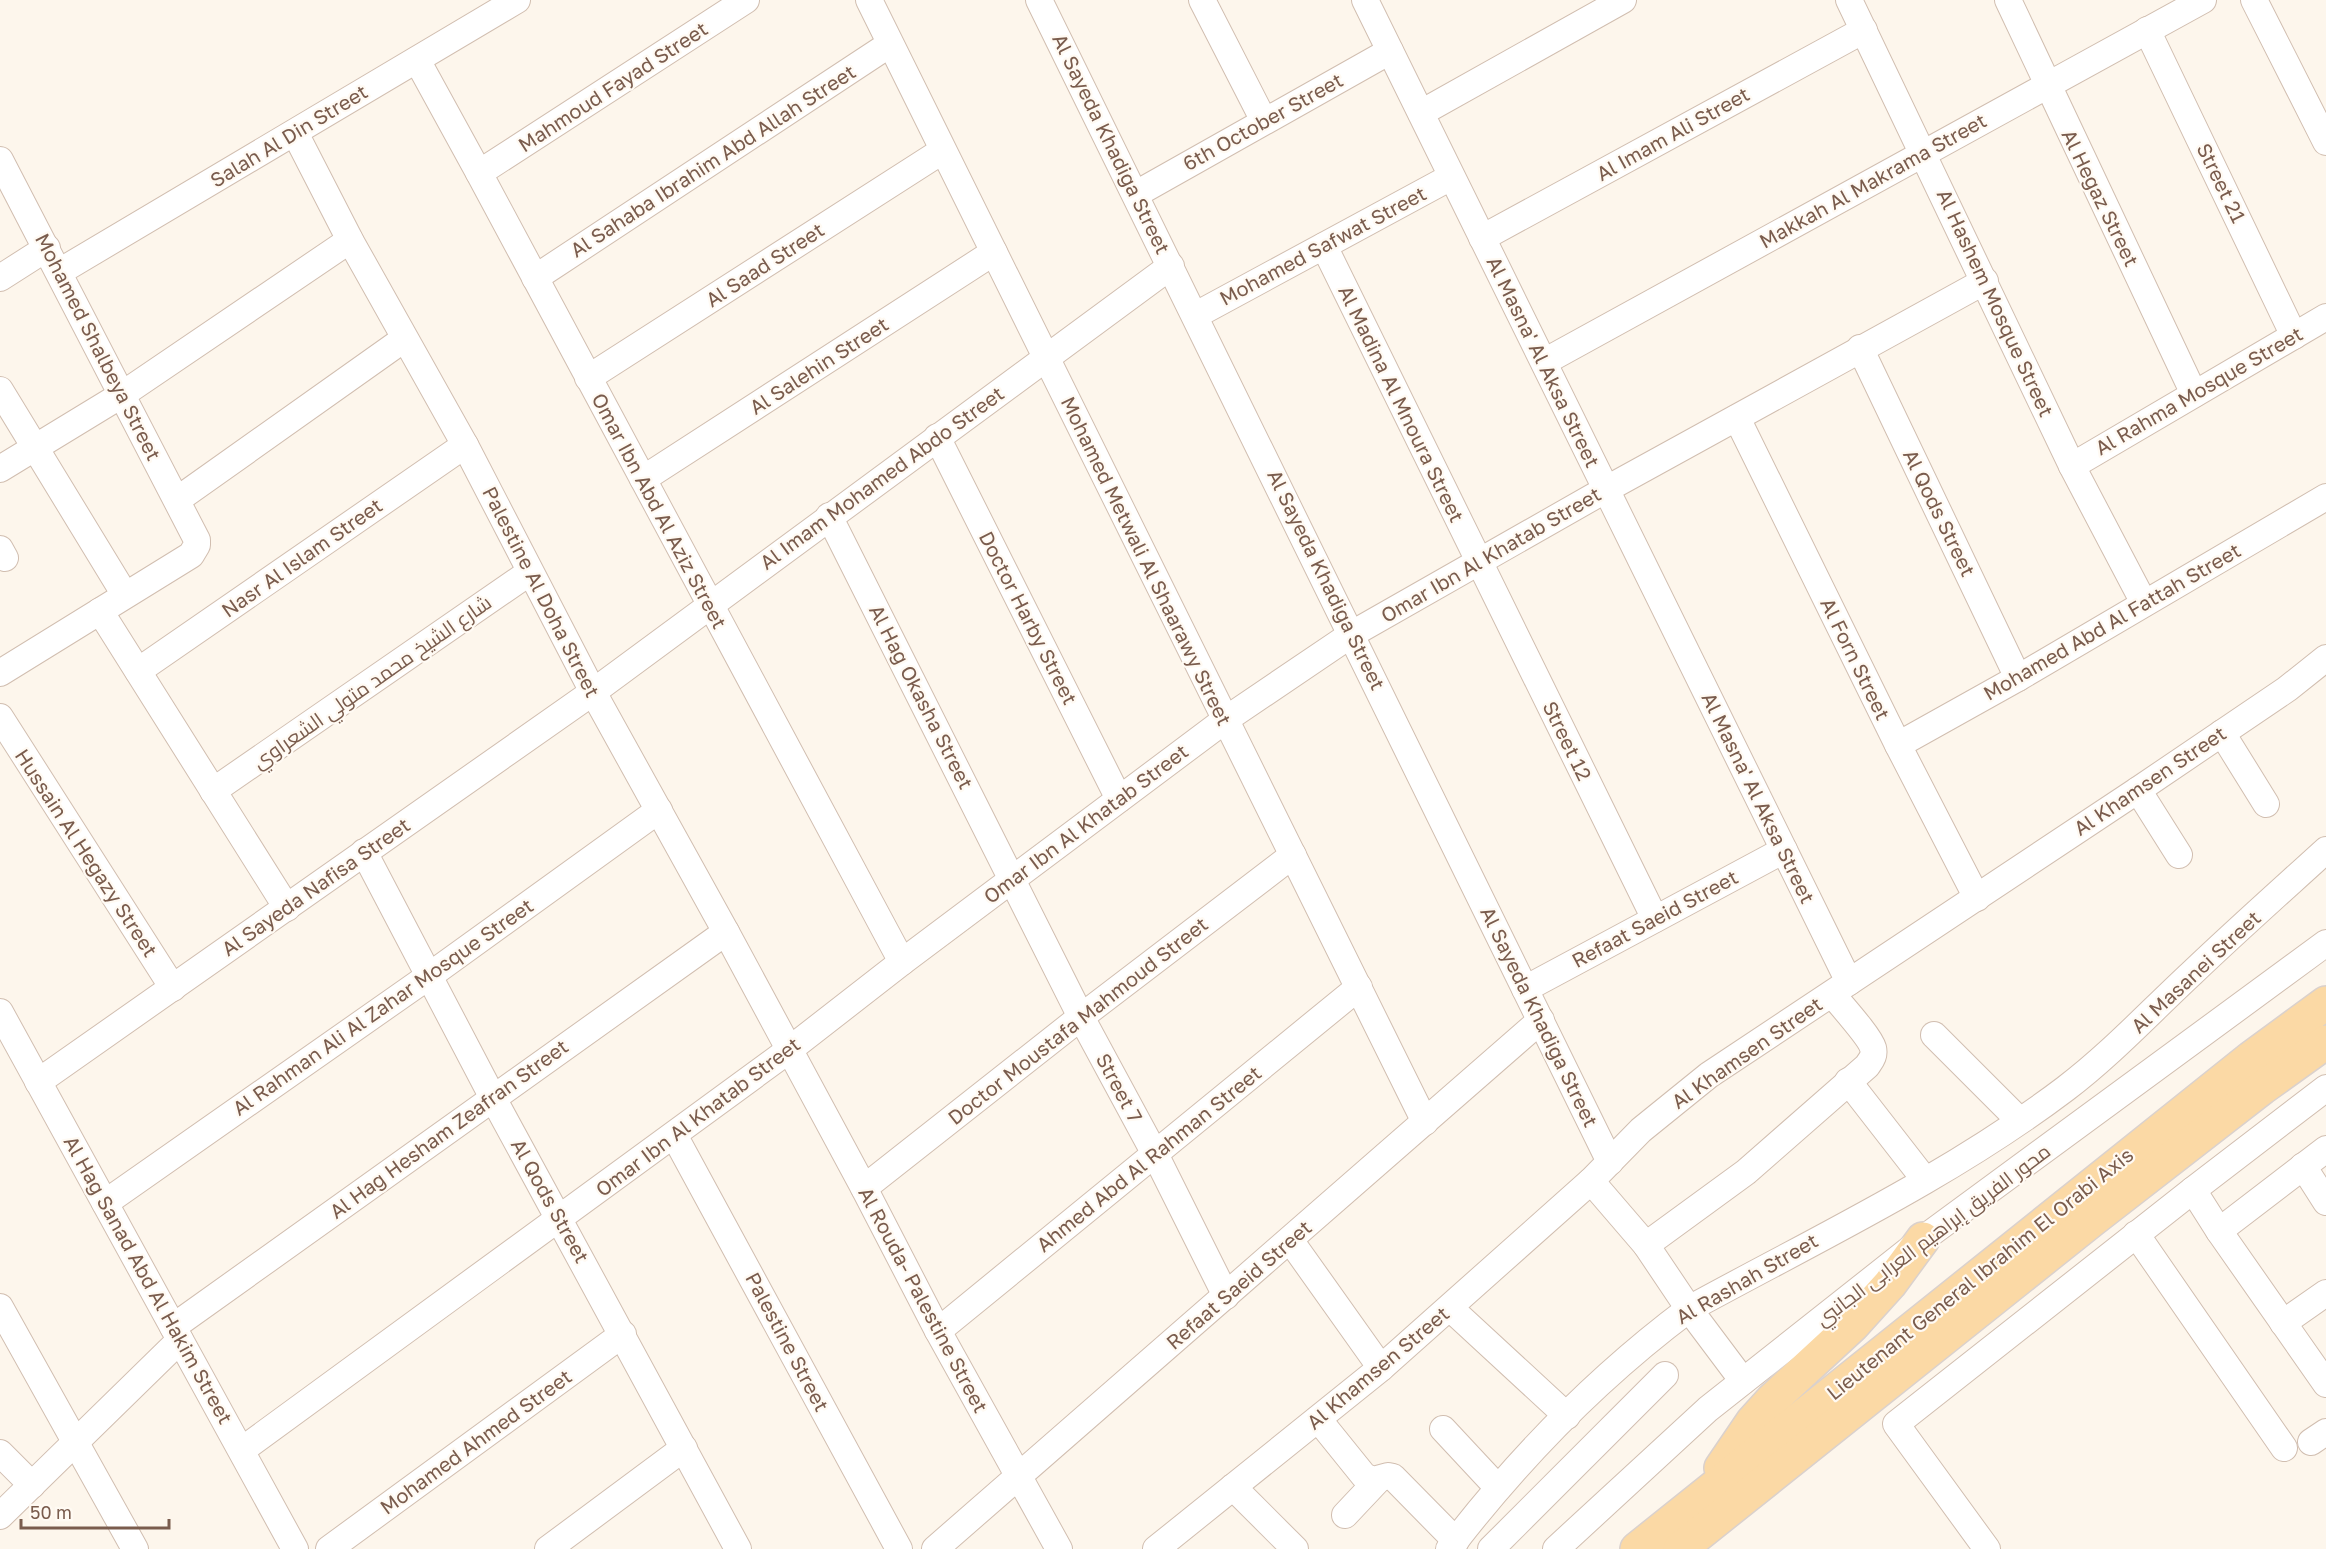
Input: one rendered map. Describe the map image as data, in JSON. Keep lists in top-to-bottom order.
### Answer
{
  "streets": {
    "main road": ["Lieutenant General Ibrahim El Orabi Axis"],
    "street": [
      "Mahmoud Fayad Street",
      "6th October Street",
      "Al Imam Ali Street",
      "Salah Al Din Street",
      "Al Sayeda Khadiga Street",
      "Al Sahaba Ibrahim Abd Allah Street",
      "Makkah Al Makrama Street",
      "Street 21",
      "Al Hegaz Street",
      "Mohamed Safwat Street",
      "Al Saad Street",
      "Al Hashem Mosque Street",
      "Mohamed Shalbeya Street",
      "Al Masna' Al Aksa Street",
      "Al Salehin Street",
      "Al Rahma Mosque Street",
      "Al Madina Al Mnoura Street",
      "Al Imam Mohamed Abdo Street",
      "Omar Ibn Abd Al Aziz Street",
      "Al Qods Street",
      "Omar Ibn Al Khatab Street",
      "Nasr Al Islam Street",
      "Mohamed Metwali Al Shaarawy Street",
      "Palestine Al Doha Street",
      "Doctor Harby Street",
      "Mohamed Abd Al Fattah Street",
      "Al Forn Street",
      "شارع الشيخ محمد متولي الشعراوي",
      "Al Hag Okasha Street",
      "Street 12",
      "Al Khamsen Street",
      "Hussain Al Hegazy Street",
      "Al Sayeda Nafisa Street",
      "Refaat Saeid Street",
      "Al Masanei Street",
      "Al Rahman Ali Al Zahar Mosque Street",
      "Doctor Moustafa Mahmoud Street",
      "Street 7",
      "Al Hag Hesham Zeafran Street",
      "Ahmed Abd Al Rahman Street",
      "محور الفريق إبراهيم العرابى الجانبي",
      "Al Rashah Street",
      "Al Hag Sanad Abd Al Hakim Street",
      "Al Rouda- Palestine Street",
      "Palestine Street",
      "Mohamed Ahmed Street"
    ]
  },
  "crossings": [
    ["Mahmoud Fayad Street", "Omar Ibn Abd Al Aziz Street"],
    ["6th October Street", "Al Sayeda Khadiga Street"],
    ["6th October Street", "Al Masna' Al Aksa Street"],
    ["Al Imam Ali Street", "Al Hashem Mosque Street"],
    ["Al Imam Ali Street", "Al Masna' Al Aksa Street"],
    ["Salah Al Din Street", "Mohamed Shalbeya Street"],
    ["Salah Al Din Street", "Omar Ibn Abd Al Aziz Street"],
    ["Salah Al Din Street", "Palestine Al Doha Street"],
    ["Al Sayeda Khadiga Street", "Mohamed Safwat Street"],
    ["Al Sayeda Khadiga Street", "Al Imam Mohamed Abdo Street"],
    ["Al Sayeda Khadiga Street", "Omar Ibn Al Khatab Street"],
    ["Al Sayeda Khadiga Street", "Al Khamsen Street"],
    ["Al Sayeda Khadiga Street", "Refaat Saeid Street"],
    ["Al Sahaba Ibrahim Abd Allah Street", "Omar Ibn Abd Al Aziz Street"],
    ["Al Sahaba Ibrahim Abd Allah Street", "Mohamed Metwali Al Shaarawy Street"],
    ["Makkah Al Makrama Street", "Street 21"],
    ["Makkah Al Makrama Street", "Al Hegaz Street"],
    ["Makkah Al Makrama Street", "Al Hashem Mosque Street"],
    ["Makkah Al Makrama Street", "Al Masna' Al Aksa Street"],
    ["Street 21", "Al Rahma Mosque Street"],
    ["Al Hegaz Street", "Al Rahma Mosque Street"],
    ["Mohamed Safwat Street", "Al Masna' Al Aksa Street"],
    ["Mohamed Safwat Street", "Al Madina Al Mnoura Street"],
    ["Al Saad Street", "Omar Ibn Abd Al Aziz Street"],
    ["Al Saad Street", "Mohamed Metwali Al Shaarawy Street"],
    ["Al Hashem Mosque Street", "Al Rahma Mosque Street"],
    ["Al Hashem Mosque Street", "Omar Ibn Al Khatab Street"],
    ["Al Hashem Mosque Street", "Mohamed Abd Al Fattah Street"],
    ["Al Masna' Al Aksa Street", "Omar Ibn Al Khatab Street"],
    ["Al Masna' Al Aksa Street", "Al Khamsen Street"],
    ["Al Masna' Al Aksa Street", "Refaat Saeid Street"],
    ["Al Salehin Street", "Omar Ibn Abd Al Aziz Street"],
    ["Al Salehin Street", "Mohamed Metwali Al Shaarawy Street"],
    ["Al Madina Al Mnoura Street", "Omar Ibn Al Khatab Street"],
    ["Al Madina Al Mnoura Street", "Street 12"],
    ["Al Imam Mohamed Abdo Street", "Omar Ibn Abd Al Aziz Street"],
    ["Al Imam Mohamed Abdo Street", "Mohamed Metwali Al Shaarawy Street"],
    ["Al Imam Mohamed Abdo Street", "Palestine Al Doha Street"],
    ["Al Imam Mohamed Abdo Street", "Doctor Harby Street"],
    ["Al Imam Mohamed Abdo Street", "Al Hag Okasha Street"],
    ["Al Imam Mohamed Abdo Street", "Al Sayeda Nafisa Street"],
    ["Omar Ibn Abd Al Aziz Street", "Omar Ibn Al Khatab Street"],
    ["Al Qods Street", "Omar Ibn Al Khatab Street"],
    ["Al Qods Street", "Mohamed Abd Al Fattah Street"],
    ["Al Qods Street", "Al Sayeda Nafisa Street"],
    ["Al Qods Street", "Al Rahman Ali Al Zahar Mosque Street"],
    ["Al Qods Street", "Al Hag Hesham Zeafran Street"],
    ["Al Qods Street", "Mohamed Ahmed Street"],
    ["Omar Ibn Al Khatab Street", "Mohamed Metwali Al Shaarawy Street"],
    ["Omar Ibn Al Khatab Street", "Palestine Al Doha Street"],
    ["Omar Ibn Al Khatab Street", "Doctor Harby Street"],
    ["Omar Ibn Al Khatab Street", "Al Forn Street"],
    ["Omar Ibn Al Khatab Street", "Al Hag Okasha Street"],
    ["Omar Ibn Al Khatab Street", "Street 12"],
    ["Omar Ibn Al Khatab Street", "Street 7"],
    ["Omar Ibn Al Khatab Street", "Al Hag Sanad Abd Al Hakim Street"],
    ["Omar Ibn Al Khatab Street", "Al Rouda- Palestine Street"],
    ["Omar Ibn Al Khatab Street", "Palestine Street"],
    ["Nasr Al Islam Street", "Palestine Al Doha Street"],
    ["Mohamed Metwali Al Shaarawy Street", "Refaat Saeid Street"],
    ["Mohamed Metwali Al Shaarawy Street", "Doctor Moustafa Mahmoud Street"],
    ["Mohamed Metwali Al Shaarawy Street", "Ahmed Abd Al Rahman Street"],
    ["Palestine Al Doha Street", "شارع الشيخ محمد متولي الشعراوي"],
    ["Palestine Al Doha Street", "Al Sayeda Nafisa Street"],
    ["Palestine Al Doha Street", "Al Rahman Ali Al Zahar Mosque Street"],
    ["Palestine Al Doha Street", "Al Hag Hesham Zeafran Street"],
    ["Palestine Al Doha Street", "Al Rouda- Palestine Street"],
    ["Mohamed Abd Al Fattah Street", "Al Forn Street"],
    ["Al Forn Street", "Al Khamsen Street"],
    ["Al Hag Okasha Street", "Street 7"],
    ["Street 12", "Refaat Saeid Street"],
    ["Hussain Al Hegazy Street", "Al Sayeda Nafisa Street"],
    ["Al Sayeda Nafisa Street", "Al Hag Sanad Abd Al Hakim Street"],
    ["Refaat Saeid Street", "Street 7"],
    ["Refaat Saeid Street", "Al Rouda- Palestine Street"],
    ["Al Masanei Street", "Al Rashah Street"],
    ["Al Rahman Ali Al Zahar Mosque Street", "Al Hag Sanad Abd Al Hakim Street"],
    ["Doctor Moustafa Mahmoud Street", "Street 7"],
    ["Doctor Moustafa Mahmoud Street", "Al Rouda- Palestine Street"],
    ["Street 7", "Ahmed Abd Al Rahman Street"],
    ["Al Hag Hesham Zeafran Street", "Al Hag Sanad Abd Al Hakim Street"],
    ["Ahmed Abd Al Rahman Street", "Al Rouda- Palestine Street"]
  ],
  "scale_bar": "50 m"
}
